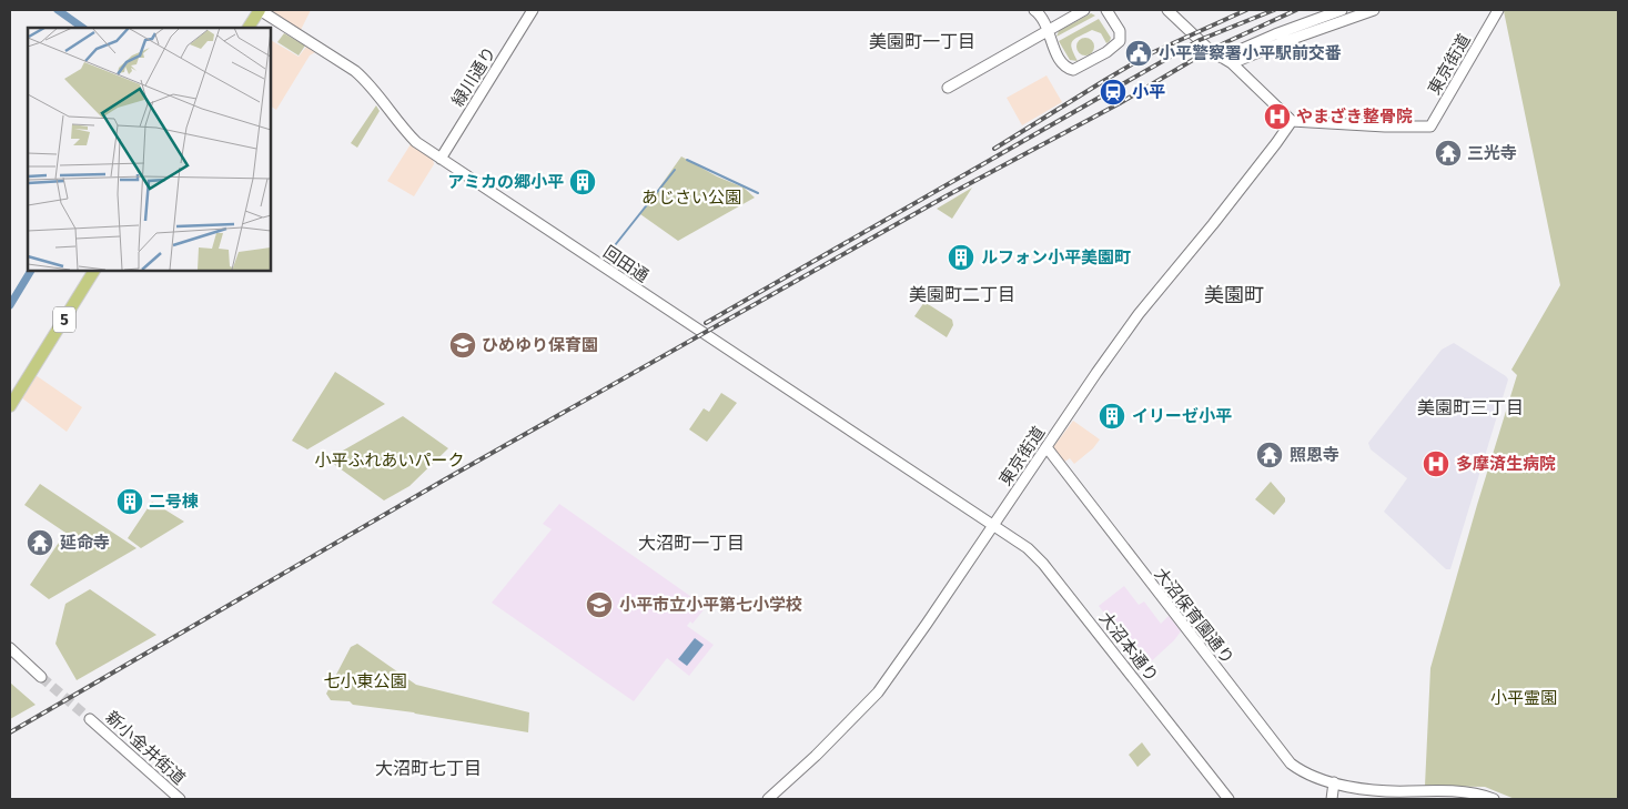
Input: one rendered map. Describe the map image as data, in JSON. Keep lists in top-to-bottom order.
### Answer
{
  "streets": {
    "main road": ["5"],
    "street": [
      "東京街道",
      "緑川通り",
      "回田通",
      "大沼保育園通り",
      "大沼本通り",
      "新小金井街道"
    ]
  },
  "crossings": [
    ["東京街道", "回田通"],
    ["東京街道", "大沼保育園通り"],
    ["東京街道", "大沼本通り"],
    ["緑川通り", "回田通"],
    ["回田通", "大沼本通り"]
  ],
  "districts": [
    "美園町一丁目",
    "美園町二丁目",
    "美園町",
    "美園町三丁目",
    "大沼町一丁目",
    "大沼町七丁目"
  ],
  "parks": [
    "あじさい公園",
    "小平ふれあいパーク",
    "七小東公園",
    "小平霊園"
  ],
  "places": {
    "public building": ["小平警察署小平駅前交番"],
    "station": ["小平"],
    "hospital": ["やまざき整骨院", "多摩済生病院"],
    "temple": ["三光寺", "照恩寺", "延命寺"],
    "building": [
      "アミカの郷小平",
      "ルフォン小平美園町",
      "イリーゼ小平",
      "二号棟"
    ],
    "school or university": ["ひめゆり保育園", "小平市立小平第七小学校"]
  }
}
